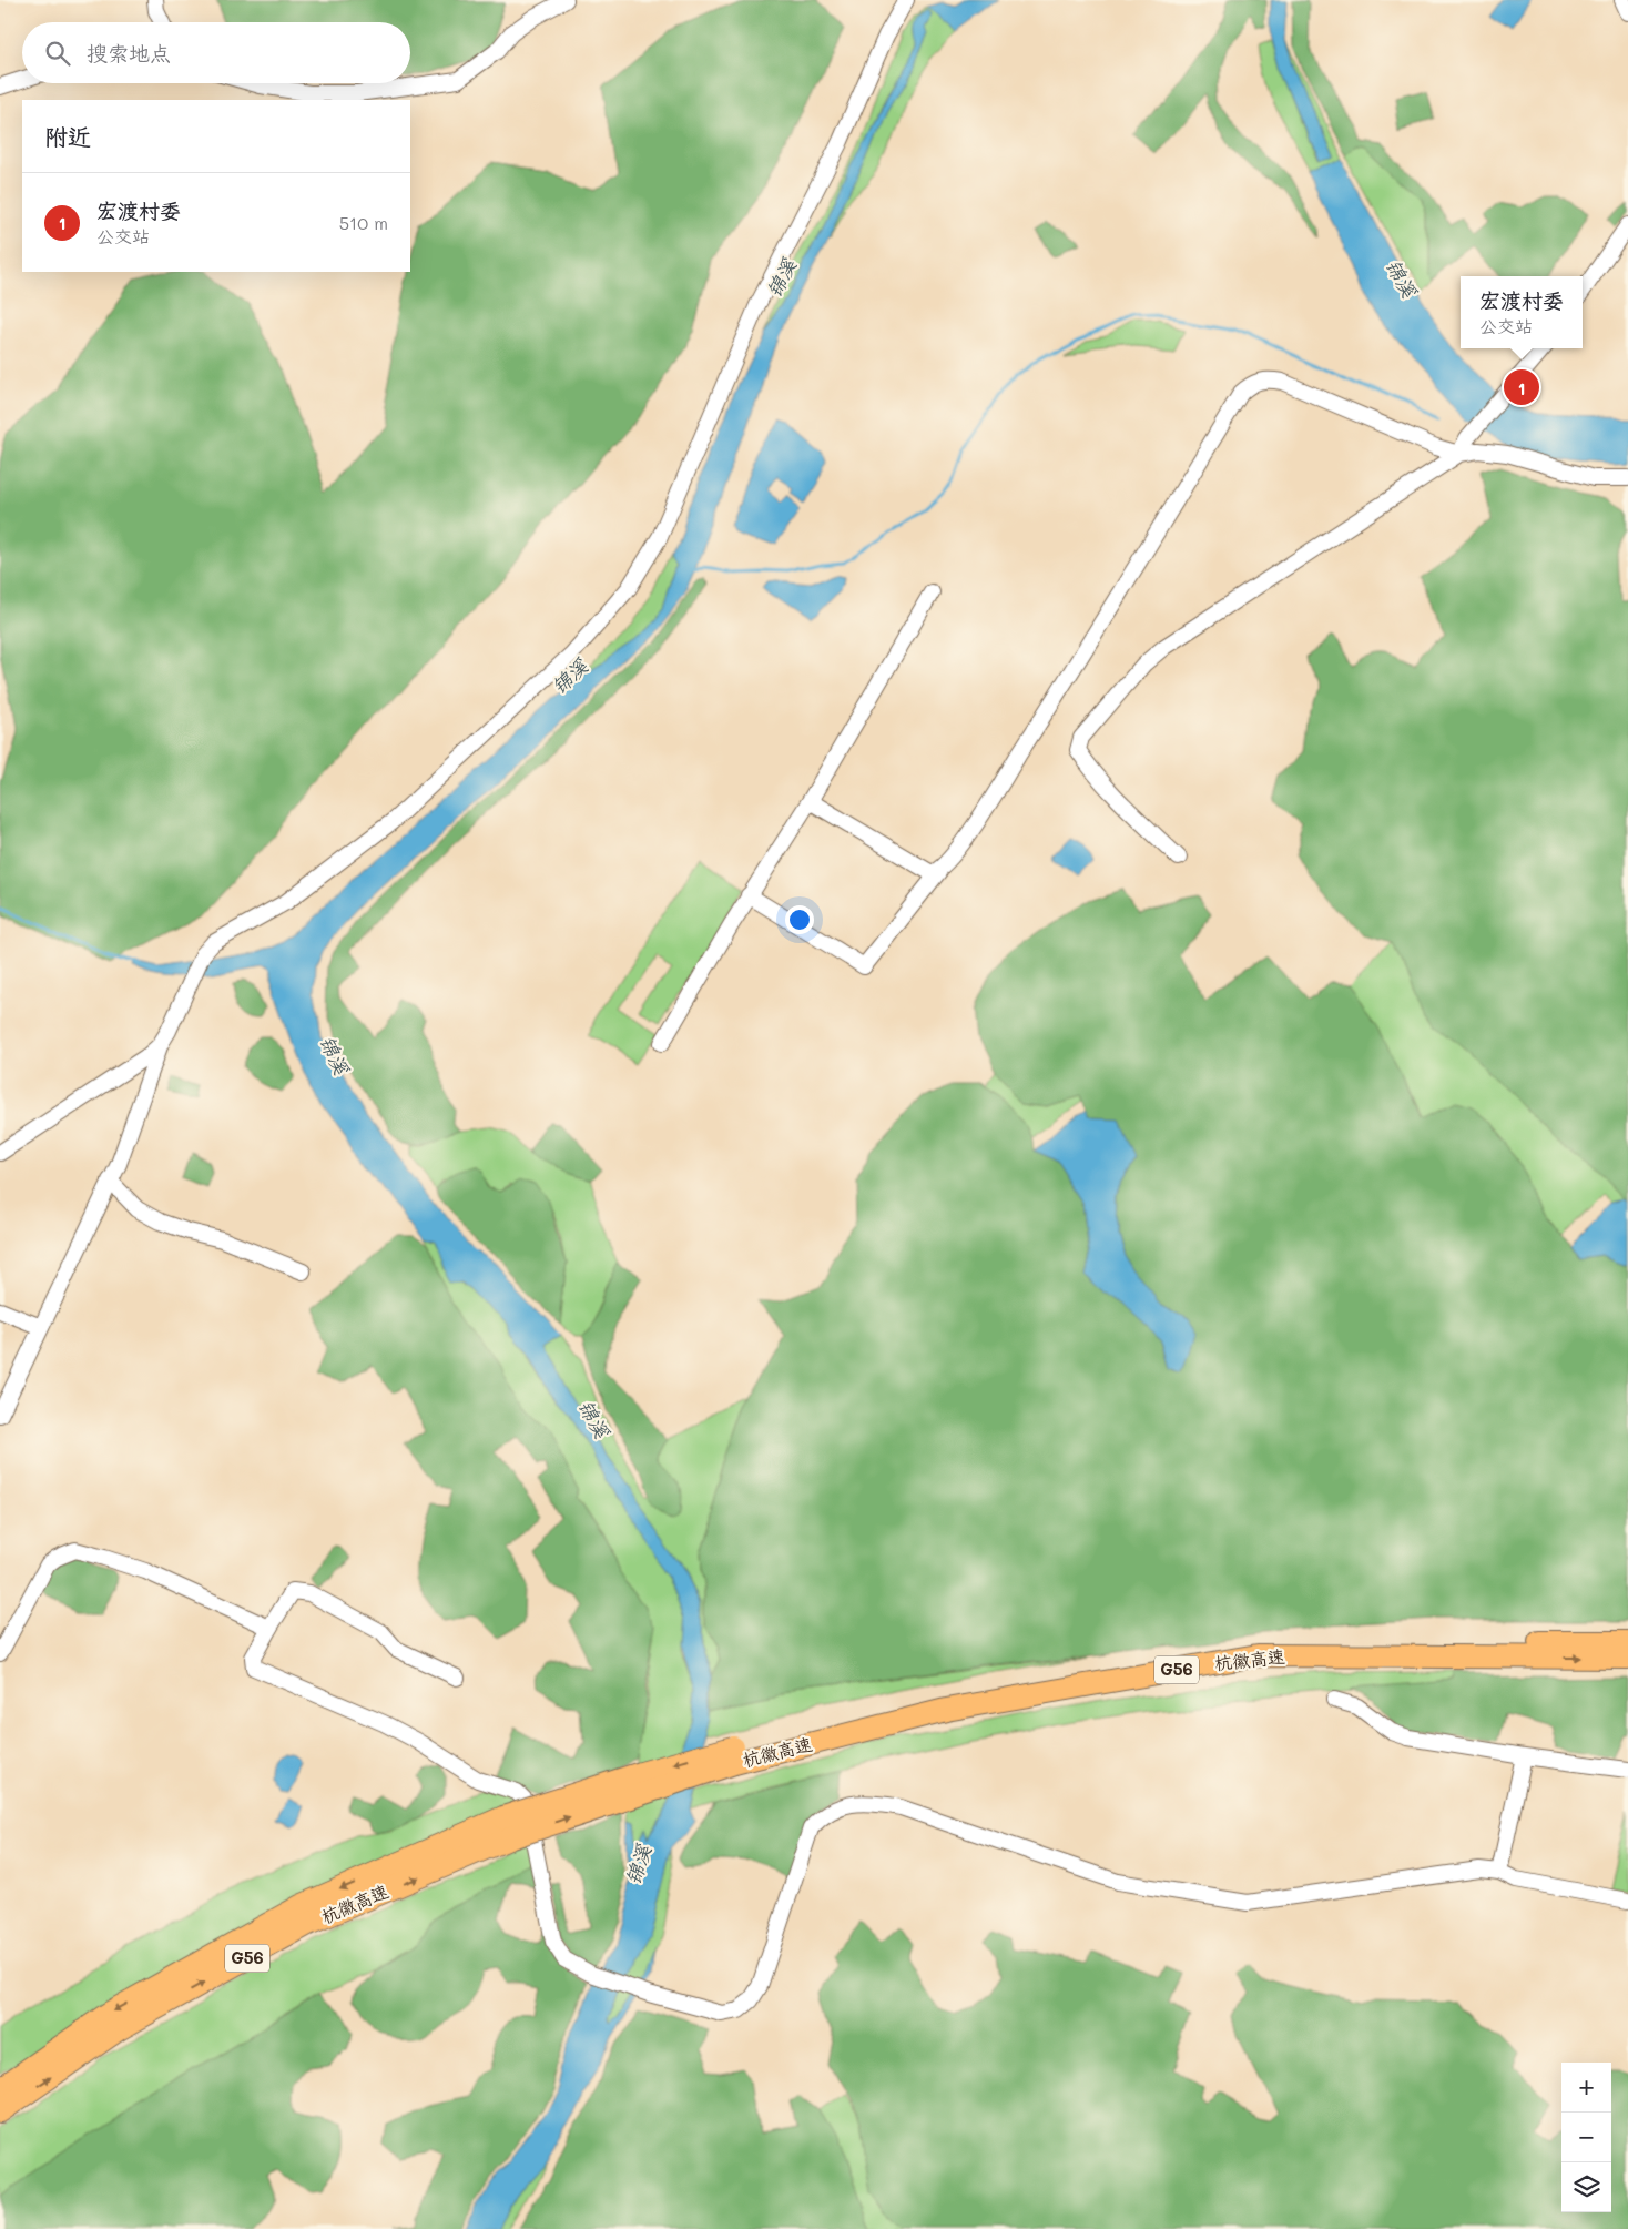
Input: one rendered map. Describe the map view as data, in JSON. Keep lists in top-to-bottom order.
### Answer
{
  "streets": {
    "highway": ["杭徽高速", "G56"]
  },
  "water": ["锦溪"],
  "page": {
    "search": "搜索地点",
    "heading": "附近",
    "list": [
      {
        "mark": "1",
        "name": "宏渡村委",
        "note": "公交站",
        "value": "510 m"
      }
    ],
    "popup": ["宏渡村委", "公交站"],
    "pins": "1",
    "map_buttons": ["+", "−"]
  }
}
